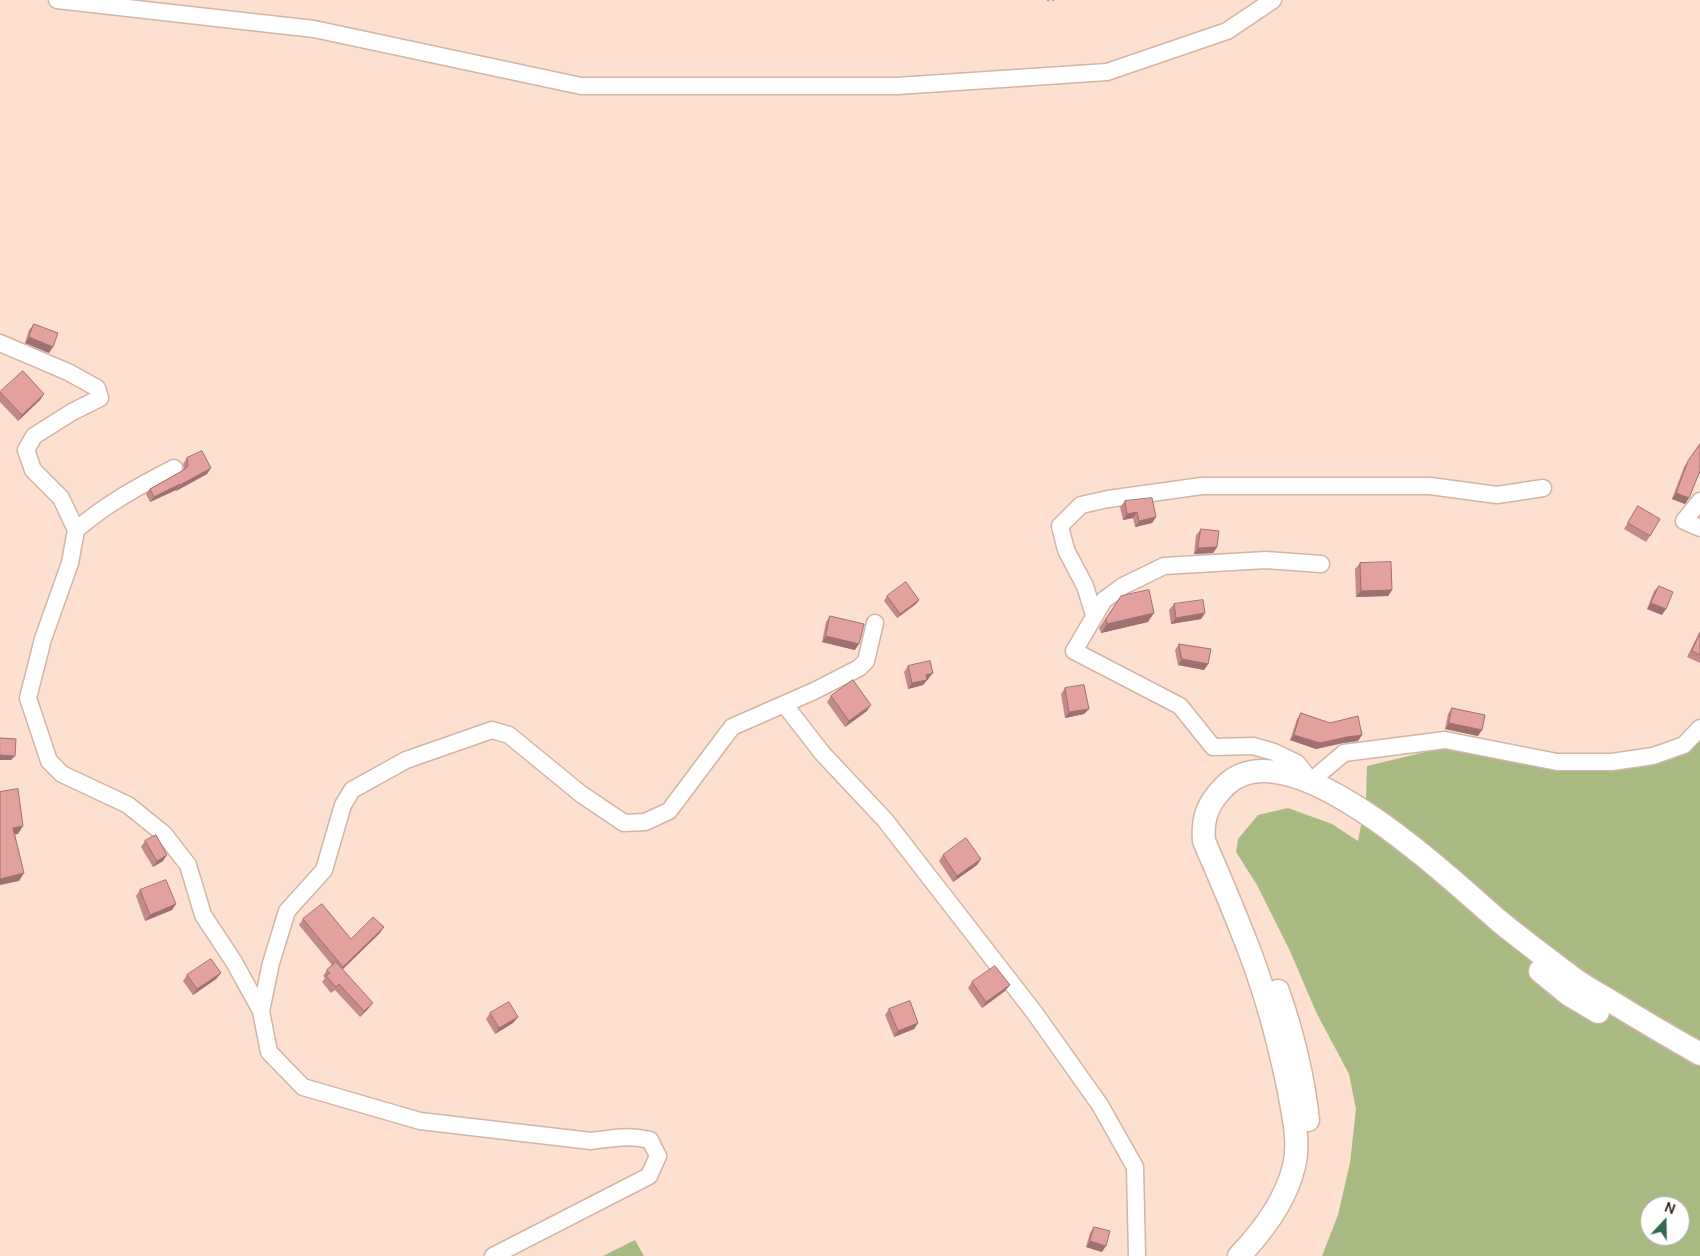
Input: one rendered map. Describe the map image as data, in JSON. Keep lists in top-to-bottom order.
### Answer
{
  "north": "top"
}
